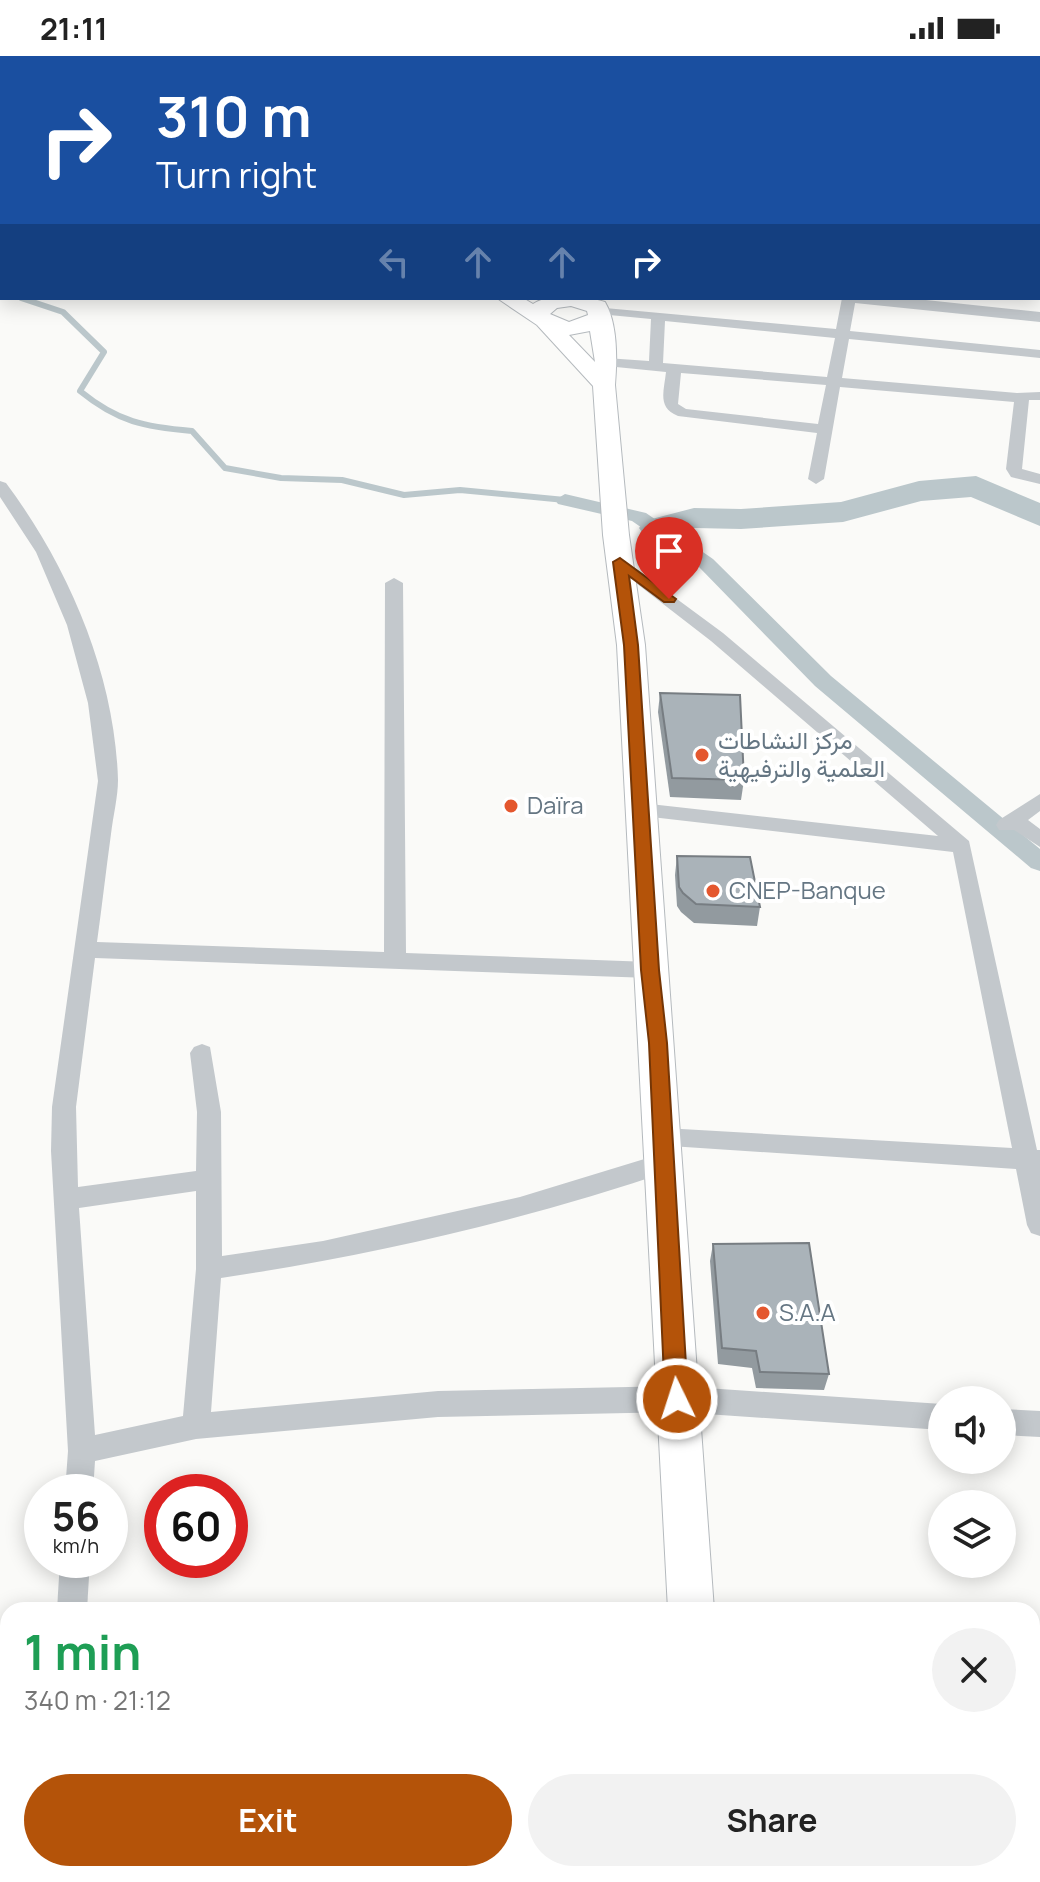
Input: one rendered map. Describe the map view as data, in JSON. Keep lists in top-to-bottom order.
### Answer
{
  "places": [
    "مركز النشاطات العلمية والترفيهية",
    "Daïra",
    "CNEP-Banque",
    "S.A.A"
  ],
  "page": {
    "status": "21:11",
    "turn": ["310 m", "Turn right"],
    "speed": "56 km/h",
    "limit": "60",
    "heading": ["1 min", "340 m · 21:12"],
    "buttons": ["Exit", "Share"]
  }
}
